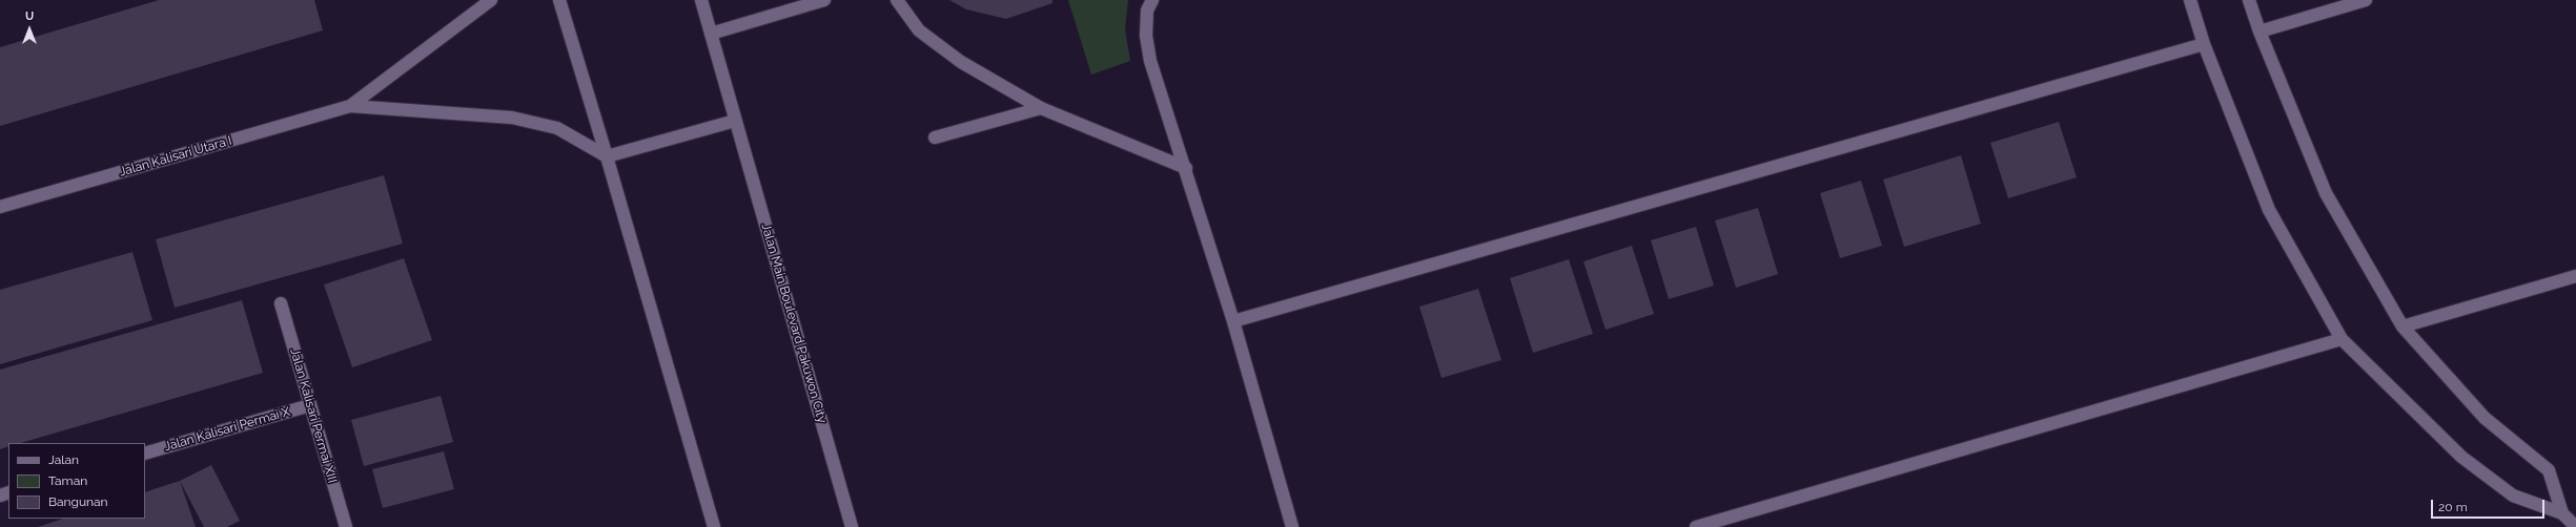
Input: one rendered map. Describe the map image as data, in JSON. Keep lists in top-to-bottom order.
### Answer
{
  "streets": {
    "street": [
      "Jalan Kalisari Utara I",
      "Jalan Main Boulevard Pakuwon City",
      "Jalan Kalisari Permai XIII",
      "Jalan Kalisari Permai X"
    ]
  },
  "crossings": [
    ["Jalan Kalisari Permai XIII", "Jalan Kalisari Permai X"]
  ],
  "legend": ["Jalan", "Taman", "Bangunan"],
  "scale_bar": "20 m",
  "north": "top"
}
